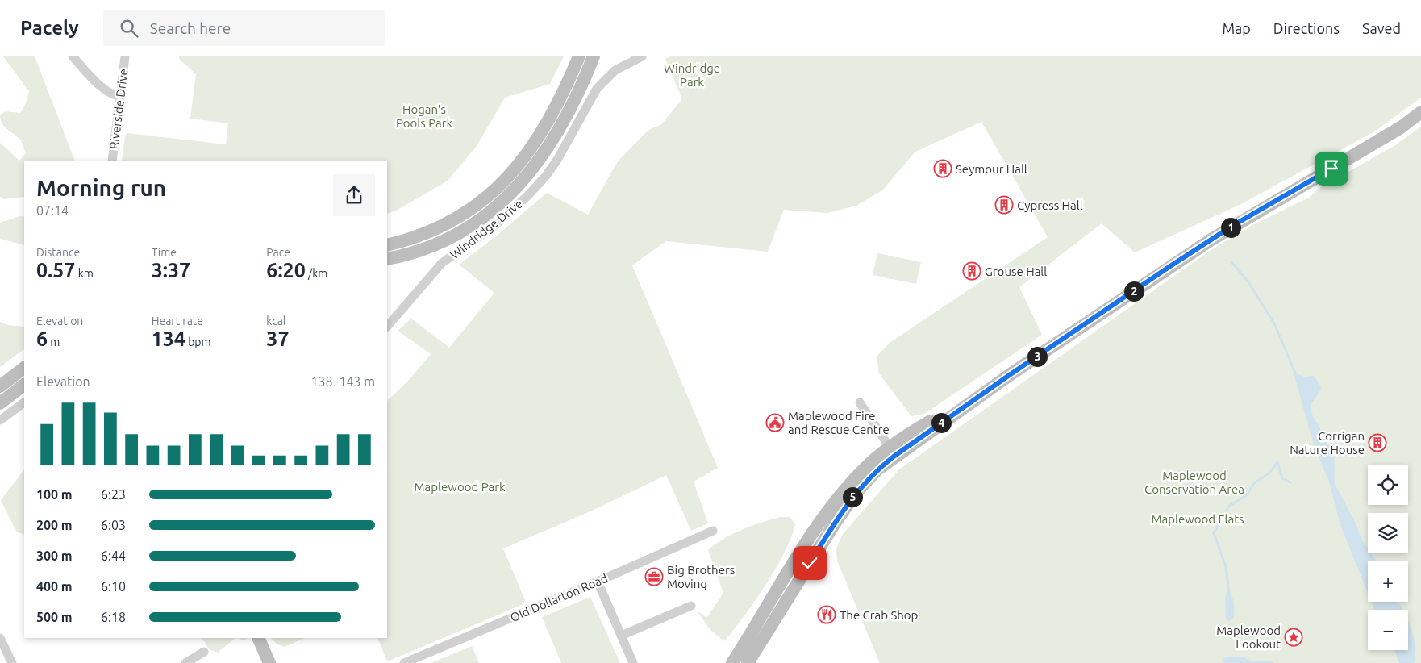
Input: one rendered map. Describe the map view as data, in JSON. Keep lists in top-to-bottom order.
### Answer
{
  "streets": {
    "street": ["Riverside Drive", "Windridge Drive", "Old Dollarton Road"]
  },
  "parks": [
    "Windridge Park",
    "Hogan's Pools Park",
    "Maplewood Conservation Area",
    "Maplewood Park",
    "Maplewood Flats"
  ],
  "places": {
    "building": [
      "Seymour Hall",
      "Cypress Hall",
      "Grouse Hall",
      "Corrigan Nature House"
    ],
    "public building": ["Maplewood Fire and Rescue Centre"],
    "office": ["Big Brothers Moving"],
    "restaurant": ["The Crab Shop"],
    "place": ["Maplewood Lookout"]
  },
  "page": {
    "header": "Pacely",
    "search": "Search here",
    "nav": ["Map", "Directions", "Saved"],
    "heading": ["Morning run", "07:14"],
    "pins": [
      "1",
      "2",
      "3",
      "4",
      "5"
    ],
    "stats": [
      ["Distance", "0.57 km"],
      ["Time", "3:37"],
      ["Pace", "6:20 /km"],
      ["Elevation", "6 m"],
      ["Heart rate", "134 bpm"],
      ["kcal", "37"]
    ],
    "chart": ["Elevation", "138–143 m"],
    "map_buttons": ["+", "−"],
    "list": [
      {
        "name": "100 m",
        "note": "6:23"
      },
      {
        "name": "200 m",
        "note": "6:03"
      },
      {
        "name": "300 m",
        "note": "6:44"
      },
      {
        "name": "400 m",
        "note": "6:10"
      },
      {
        "name": "500 m",
        "note": "6:18"
      }
    ]
  }
}
